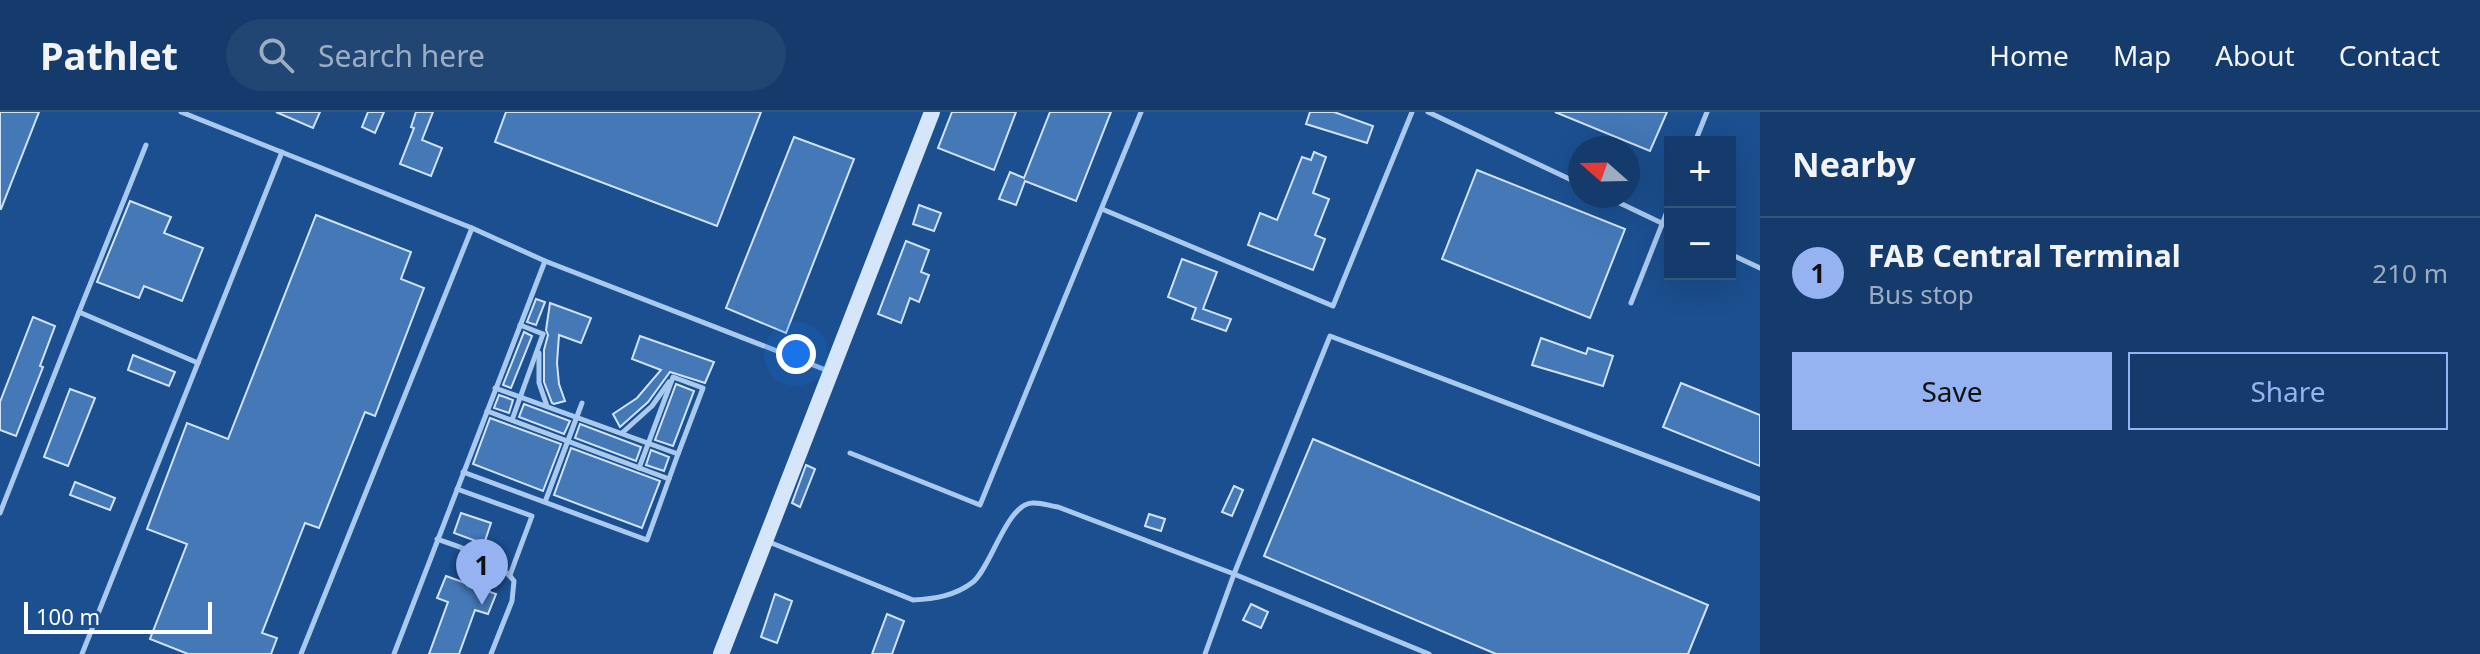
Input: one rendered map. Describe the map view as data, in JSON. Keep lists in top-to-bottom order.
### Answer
{
  "scale_bar": "100 m",
  "north": "left",
  "page": {
    "header": "Pathlet",
    "search": "Search here",
    "nav": [
      "Home",
      "Map",
      "About",
      "Contact"
    ],
    "heading": "Nearby",
    "map_buttons": ["+", "−"],
    "list": [
      {
        "mark": "1",
        "name": "FAB Central Terminal",
        "note": "Bus stop",
        "value": "210 m"
      }
    ],
    "buttons": ["Save", "Share"],
    "pins": "1",
    "scale": "100 m"
  }
}
